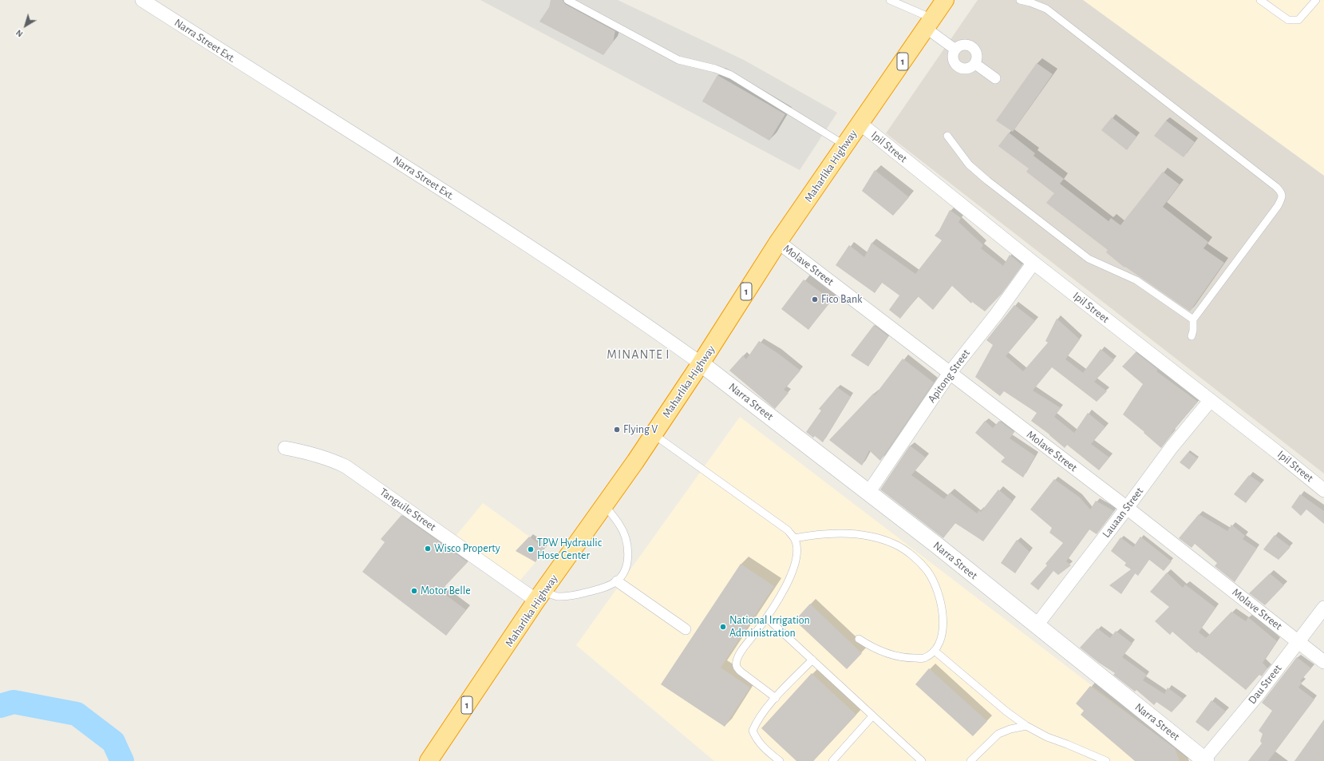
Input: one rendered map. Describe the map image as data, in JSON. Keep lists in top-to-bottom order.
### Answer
{
  "streets": {
    "highway": ["1", "Maharlika Highway"],
    "street": [
      "Narra Street Ext.",
      "Ipil Street",
      "Molave Street",
      "Apitong Street",
      "Narra Street",
      "Tanguile Street",
      "Lauaan Street",
      "Dau Street"
    ]
  },
  "crossings": [
    ["Narra Street Ext.", "Maharlika Highway"],
    ["Narra Street Ext.", "Narra Street"],
    ["Ipil Street", "Maharlika Highway"],
    ["Ipil Street", "Apitong Street"],
    ["Ipil Street", "Lauaan Street"],
    ["Maharlika Highway", "Molave Street"],
    ["Maharlika Highway", "Narra Street"],
    ["Maharlika Highway", "Tanguile Street"],
    ["Molave Street", "Apitong Street"],
    ["Molave Street", "Lauaan Street"],
    ["Molave Street", "Dau Street"],
    ["Apitong Street", "Narra Street"],
    ["Narra Street", "Lauaan Street"],
    ["Narra Street", "Dau Street"]
  ],
  "districts": ["MINANTE I"],
  "places": [
    "Fico Bank",
    "Flying V",
    "Wisco Property",
    "TPW Hydraulic Hose Center",
    "Motor Belle",
    "National Irrigation Administration"
  ],
  "north": "bottom left"
}
